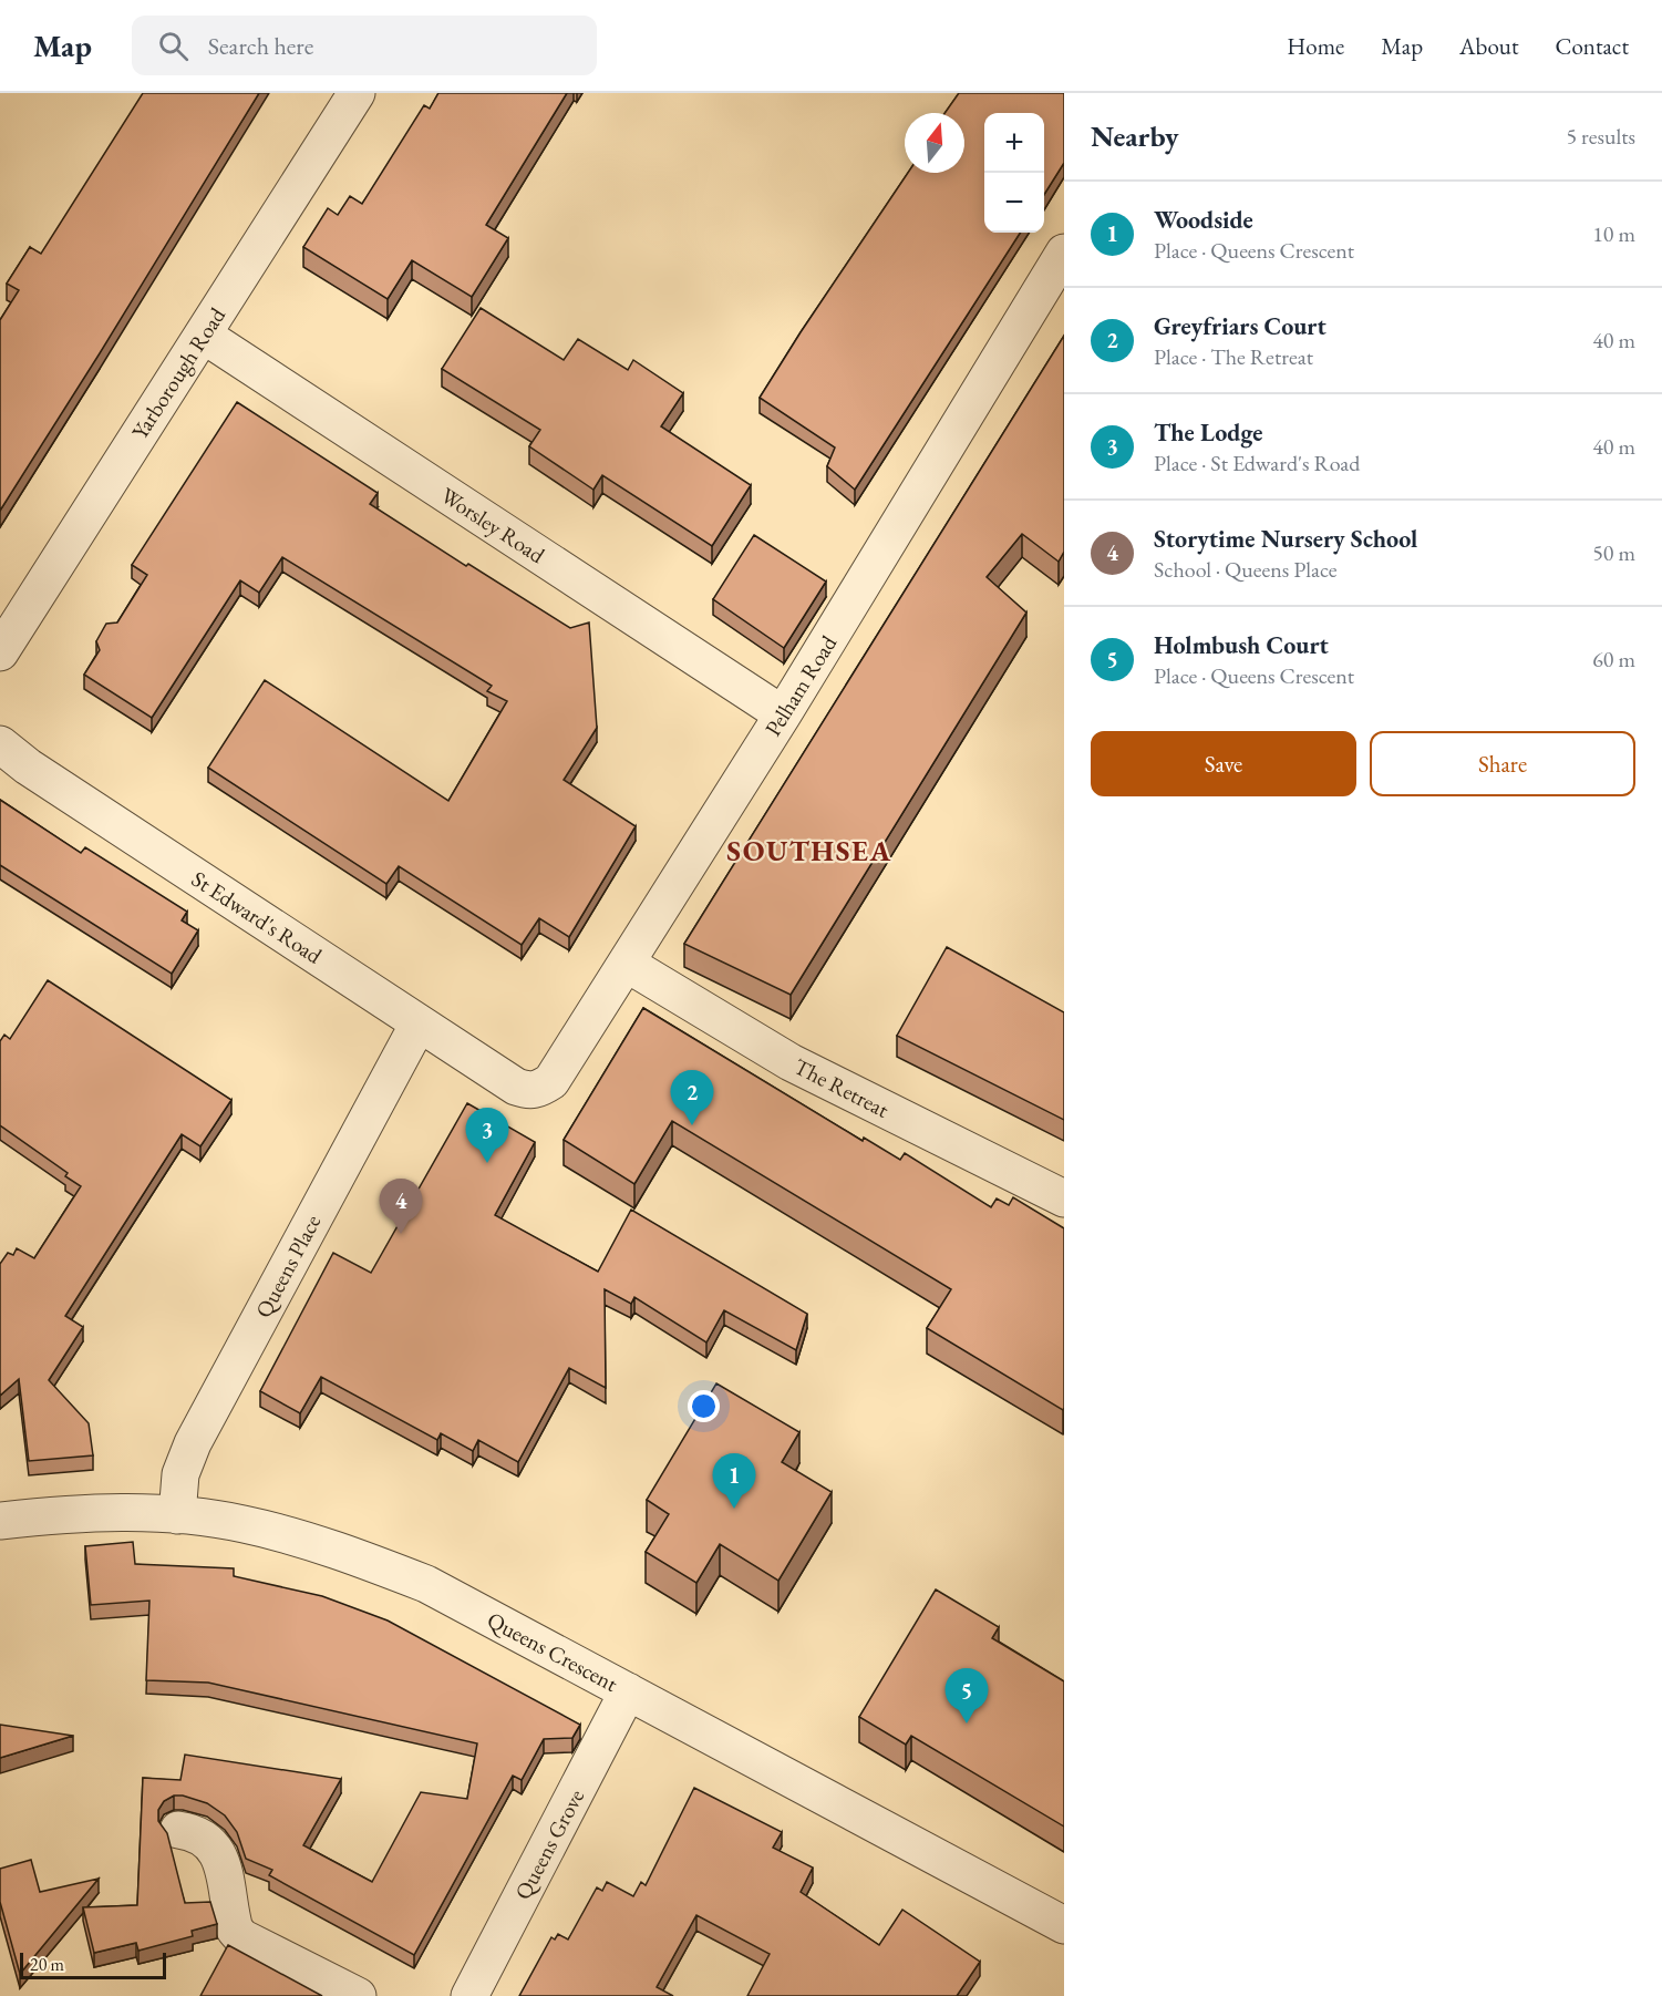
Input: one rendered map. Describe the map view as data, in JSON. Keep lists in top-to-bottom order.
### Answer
{
  "streets": {
    "street": [
      "Yarborough Road",
      "Worsley Road",
      "Pelham Road",
      "St Edward's Road",
      "The Retreat",
      "Queens Place",
      "Queens Crescent",
      "Queens Grove"
    ]
  },
  "crossings": [
    ["Yarborough Road", "Worsley Road"],
    ["Worsley Road", "Pelham Road"],
    ["Pelham Road", "St Edward's Road"],
    ["Pelham Road", "The Retreat"],
    ["St Edward's Road", "Queens Place"],
    ["Queens Place", "Queens Crescent"],
    ["Queens Crescent", "Queens Grove"]
  ],
  "districts": ["SOUTHSEA"],
  "scale_bar": "20 m",
  "north": "top",
  "page": {
    "header": "Map",
    "search": "Search here",
    "nav": [
      "Home",
      "Map",
      "About",
      "Contact"
    ],
    "heading": ["Nearby", "5 results"],
    "map_buttons": ["+", "−"],
    "list": [
      {
        "mark": "1",
        "name": "Woodside",
        "note": "Place · Queens Crescent",
        "value": "10 m"
      },
      {
        "mark": "2",
        "name": "Greyfriars Court",
        "note": "Place · The Retreat",
        "value": "40 m"
      },
      {
        "mark": "3",
        "name": "The Lodge",
        "note": "Place · St Edward's Road",
        "value": "40 m"
      },
      {
        "mark": "4",
        "name": "Storytime Nursery School",
        "note": "School · Queens Place",
        "value": "50 m"
      },
      {
        "mark": "5",
        "name": "Holmbush Court",
        "note": "Place · Queens Crescent",
        "value": "60 m"
      }
    ],
    "buttons": ["Save", "Share"],
    "pins": [
      "2",
      "3",
      "4",
      "1",
      "5"
    ],
    "scale": "20 m"
  }
}
